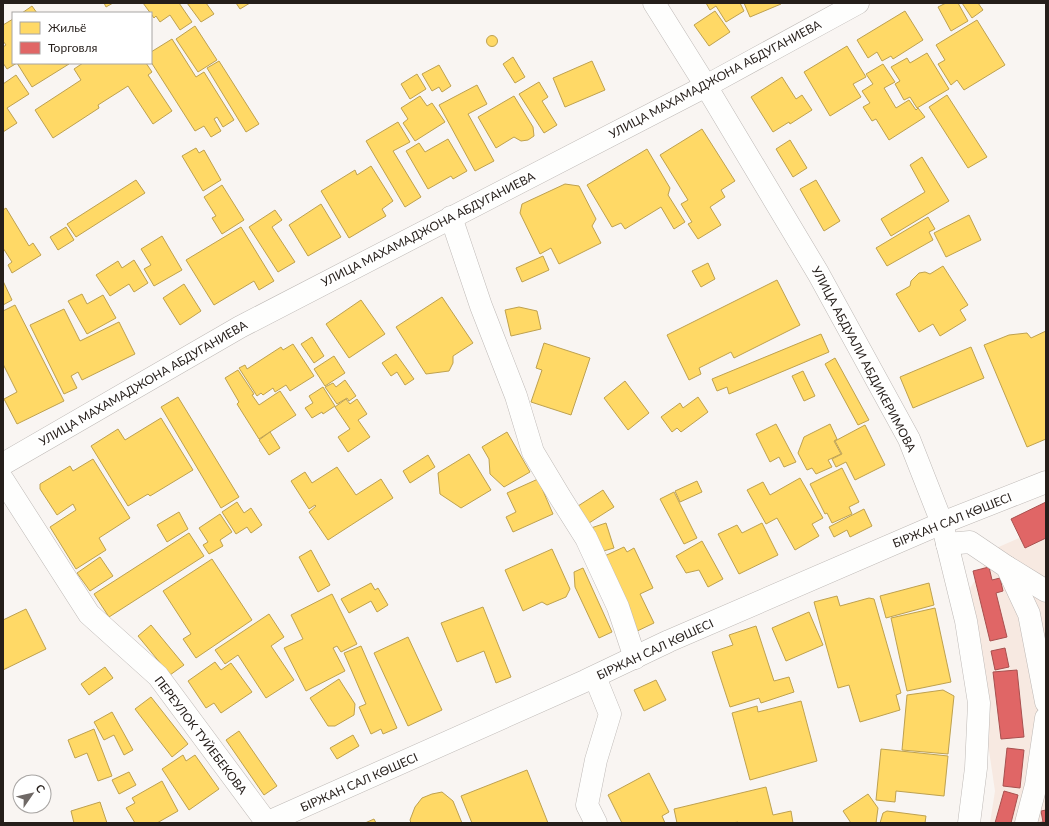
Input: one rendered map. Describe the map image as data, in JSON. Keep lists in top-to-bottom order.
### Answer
{
  "streets": {
    "street": [
      "УЛИЦА МАХАМАДЖОНА АБДУГАНИЕВА",
      "УЛИЦА АБДУАЛИ АБДИКЕРИМОВА",
      "БІРЖАН САЛ КӨШЕСІ",
      "ПЕРЕУЛОК ТУЙЕБЕКОВА"
    ]
  },
  "crossings": [
    ["УЛИЦА МАХАМАДЖОНА АБДУГАНИЕВА", "УЛИЦА АБДУАЛИ АБДИКЕРИМОВА"],
    ["УЛИЦА АБДУАЛИ АБДИКЕРИМОВА", "БІРЖАН САЛ КӨШЕСІ"],
    ["БІРЖАН САЛ КӨШЕСІ", "ПЕРЕУЛОК ТУЙЕБЕКОВА"]
  ],
  "legend": ["Жильё", "Торговля"],
  "north": "top right"
}
